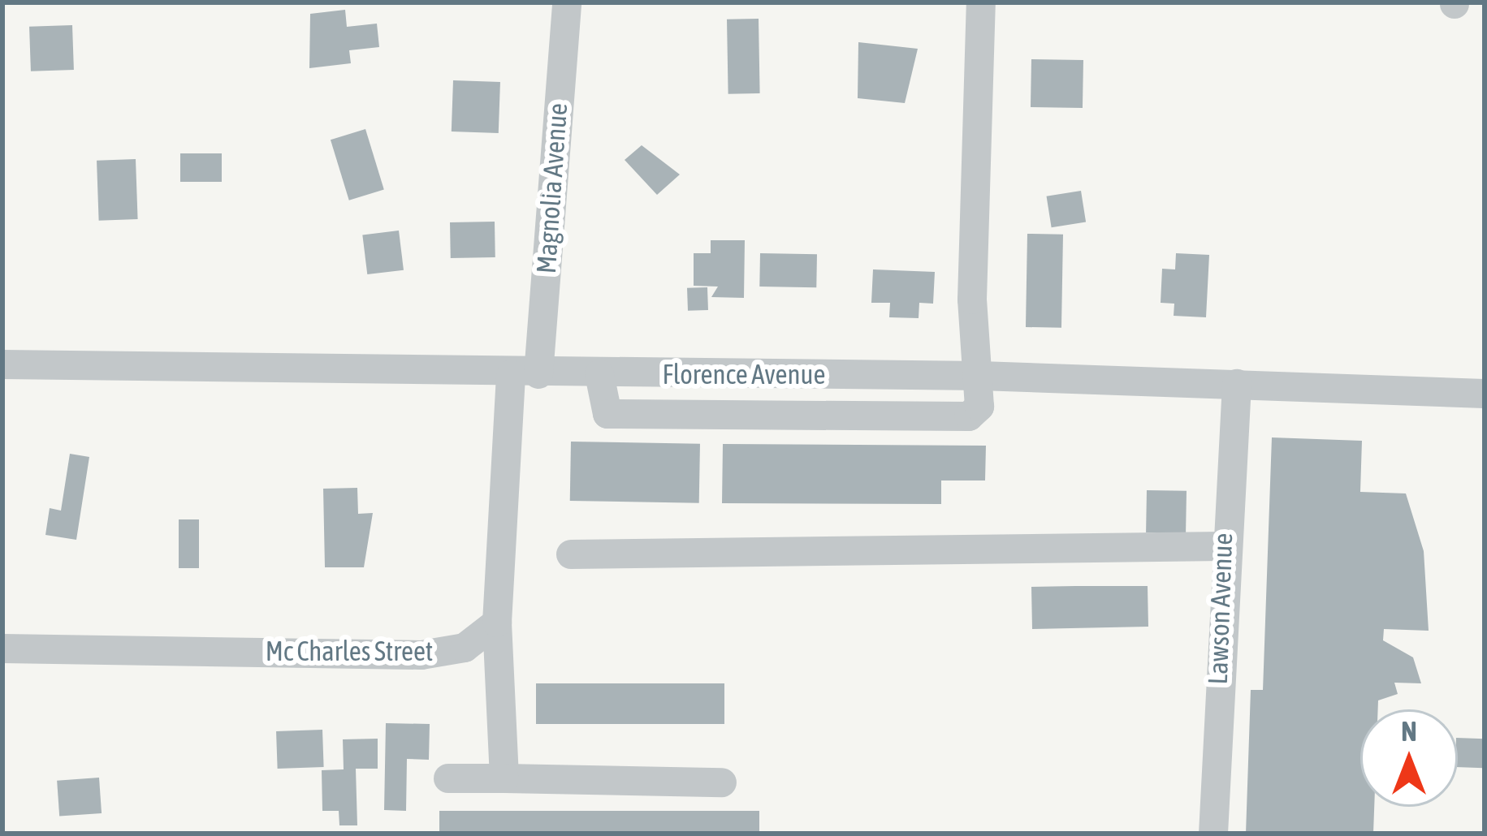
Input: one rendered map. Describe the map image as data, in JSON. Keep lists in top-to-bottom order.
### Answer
{
  "streets": {
    "street": [
      "Magnolia Avenue",
      "Florence Avenue",
      "Lawson Avenue",
      "Mc Charles Street"
    ]
  },
  "crossings": [
    ["Magnolia Avenue", "Florence Avenue"],
    ["Florence Avenue", "Lawson Avenue"]
  ],
  "north": "top"
}
